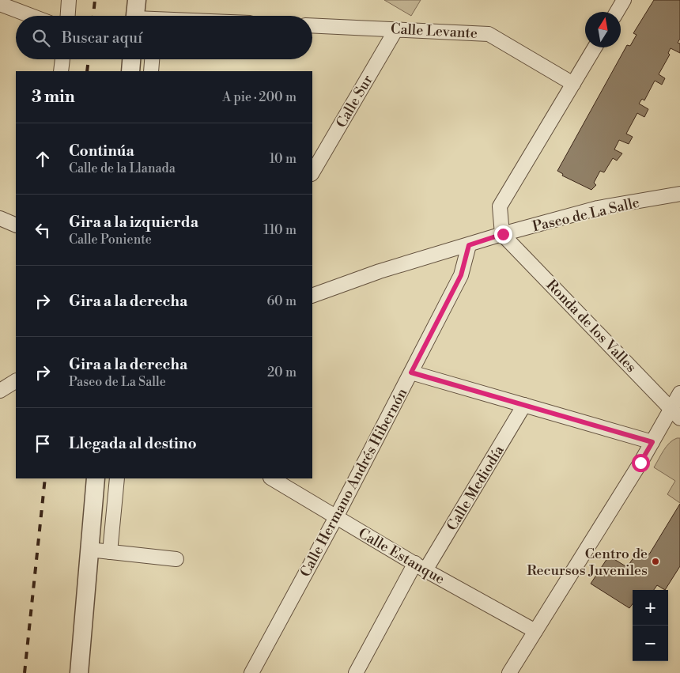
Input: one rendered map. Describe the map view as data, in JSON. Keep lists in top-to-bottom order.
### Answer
{
  "streets": {
    "street": [
      "Calle Levante",
      "Calle Sur",
      "Paseo de La Salle",
      "Ronda de los Valles",
      "Calle Hermano Andrés Hibernón",
      "Calle Mediodía",
      "Calle Estanque"
    ]
  },
  "crossings": [
    ["Calle Levante", "Calle Sur"],
    ["Paseo de La Salle", "Ronda de los Valles"],
    ["Paseo de La Salle", "Calle Hermano Andrés Hibernón"],
    ["Calle Hermano Andrés Hibernón", "Calle Estanque"],
    ["Calle Mediodía", "Calle Estanque"]
  ],
  "places": ["Centro de Recursos Juveniles"],
  "north": "top",
  "page": {
    "search": "Buscar aquí",
    "heading": ["3 min", "A pie · 200 m"],
    "list": [
      ["Continúa", "Calle de la Llanada", "10 m"],
      ["Gira a la izquierda", "Calle Poniente", "110 m"],
      ["Gira a la derecha", "60 m"],
      ["Gira a la derecha", "Paseo de La Salle", "20 m"],
      "Llegada al destino"
    ],
    "map_buttons": ["+", "−"]
  }
}
